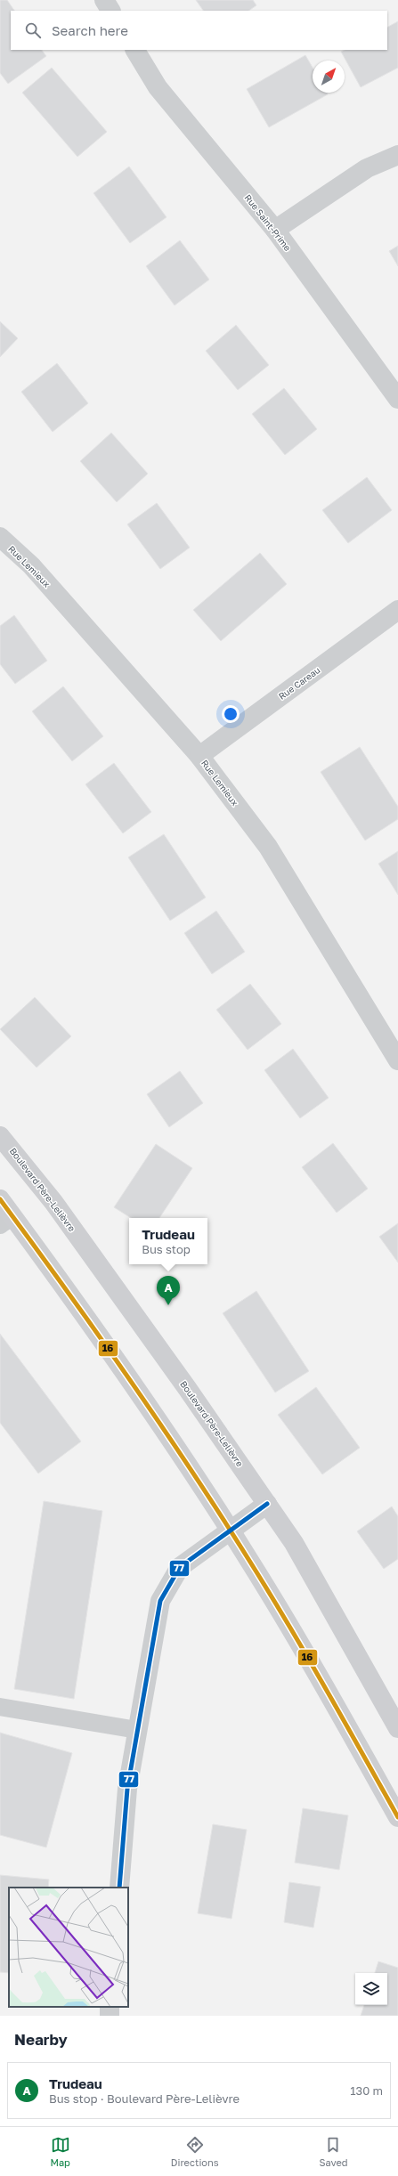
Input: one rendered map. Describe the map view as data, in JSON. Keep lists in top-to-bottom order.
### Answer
{
  "streets": {
    "main road": ["Boulevard Père-Lelièvre"],
    "street": ["Rue Saint-Prime", "Rue Lemieux", "Rue Careau"]
  },
  "crossings": [
    ["Rue Lemieux", "Rue Careau"]
  ],
  "lines": ["transit line 16", "transit line 77"],
  "north": "top right",
  "page": {
    "search": "Search here",
    "popup": ["Trudeau", "Bus stop"],
    "pins": "A",
    "heading": "Nearby",
    "list": [
      {
        "mark": "A",
        "name": "Trudeau",
        "note": "Bus stop · Boulevard Père-Lelièvre",
        "value": "130 m"
      }
    ],
    "nav": ["Map", "Directions", "Saved"]
  }
}
